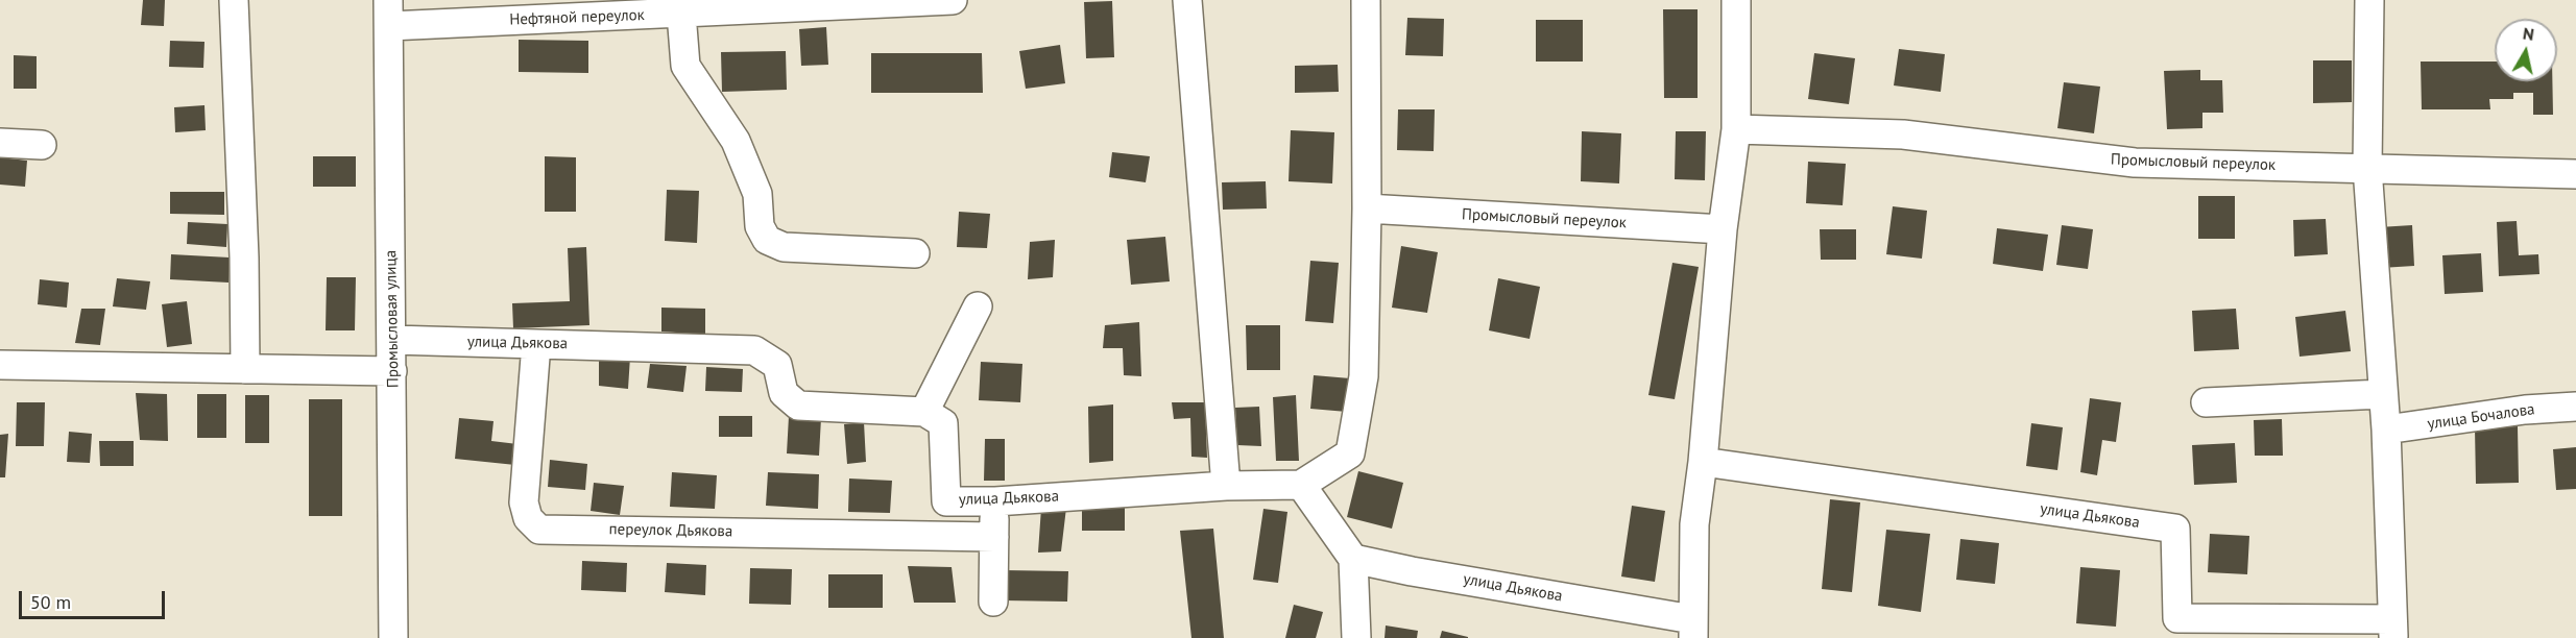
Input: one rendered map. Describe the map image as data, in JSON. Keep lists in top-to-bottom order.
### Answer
{
  "streets": {
    "street": [
      "Нефтяной переулок",
      "Промысловый переулок",
      "Промысловая улица",
      "улица Дьякова",
      "улица Бочалова",
      "переулок Дьякова"
    ]
  },
  "crossings": [
    ["Нефтяной переулок", "Промысловая улица"],
    ["Промысловая улица", "улица Дьякова"],
    ["улица Дьякова", "переулок Дьякова"]
  ],
  "scale_bar": "50 m",
  "north": "top"
}
